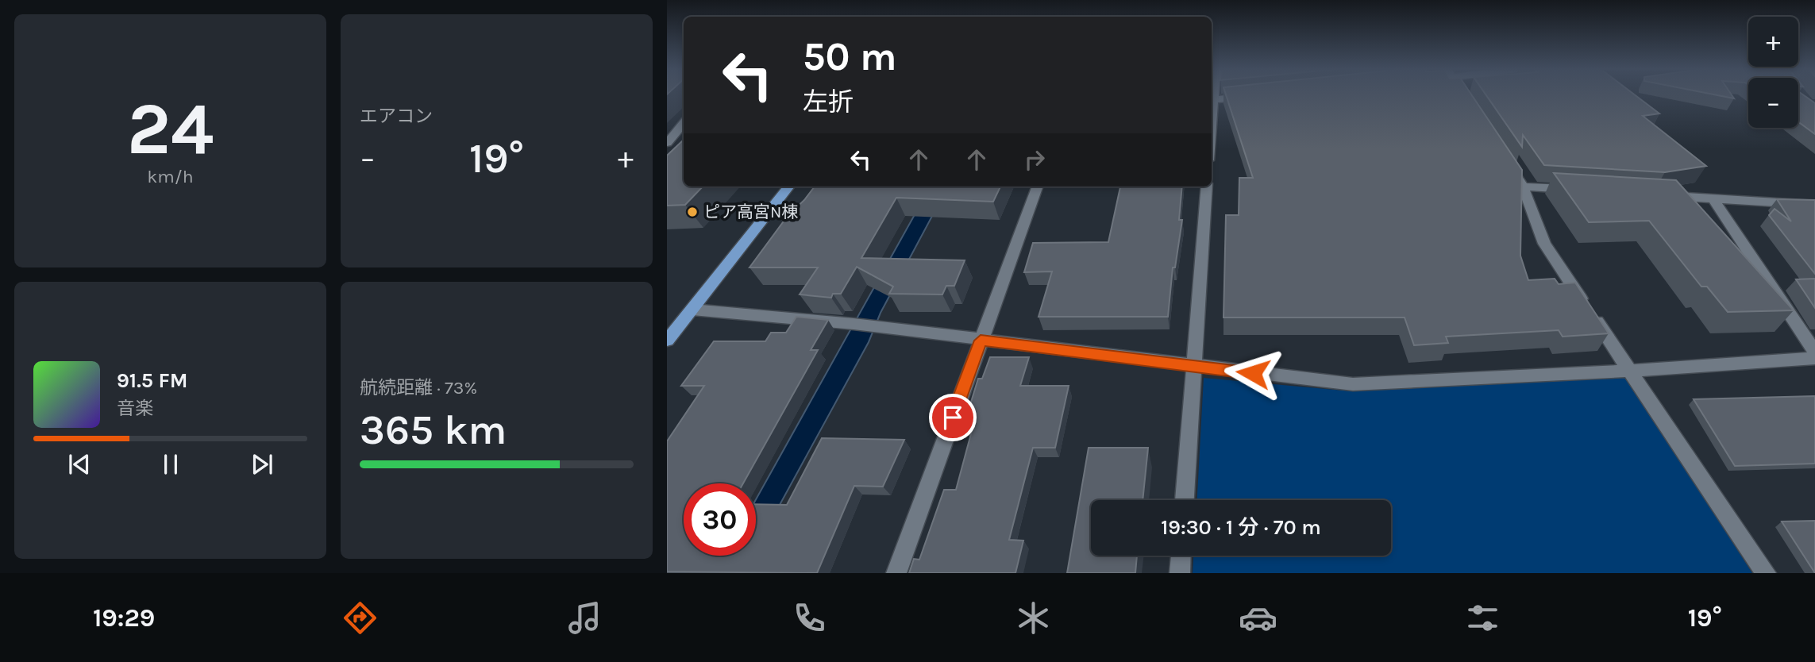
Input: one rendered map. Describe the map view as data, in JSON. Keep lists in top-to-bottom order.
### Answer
{
  "places": ["ピア高宮N棟"],
  "page": {
    "tile": [
      ["24", "km/h"],
      "エアコン",
      ["航続距離 · 73%", "365 km"]
    ],
    "map_buttons": ["+", "−"],
    "turn": ["50 m", "左折"],
    "heat": ["−", "19°", "+"],
    "song": ["91.5 FM", "音楽"],
    "limit": "30",
    "trip": "19:30 · 1 分 · 70 m",
    "tabs": ["19:29", "19°"]
  }
}
